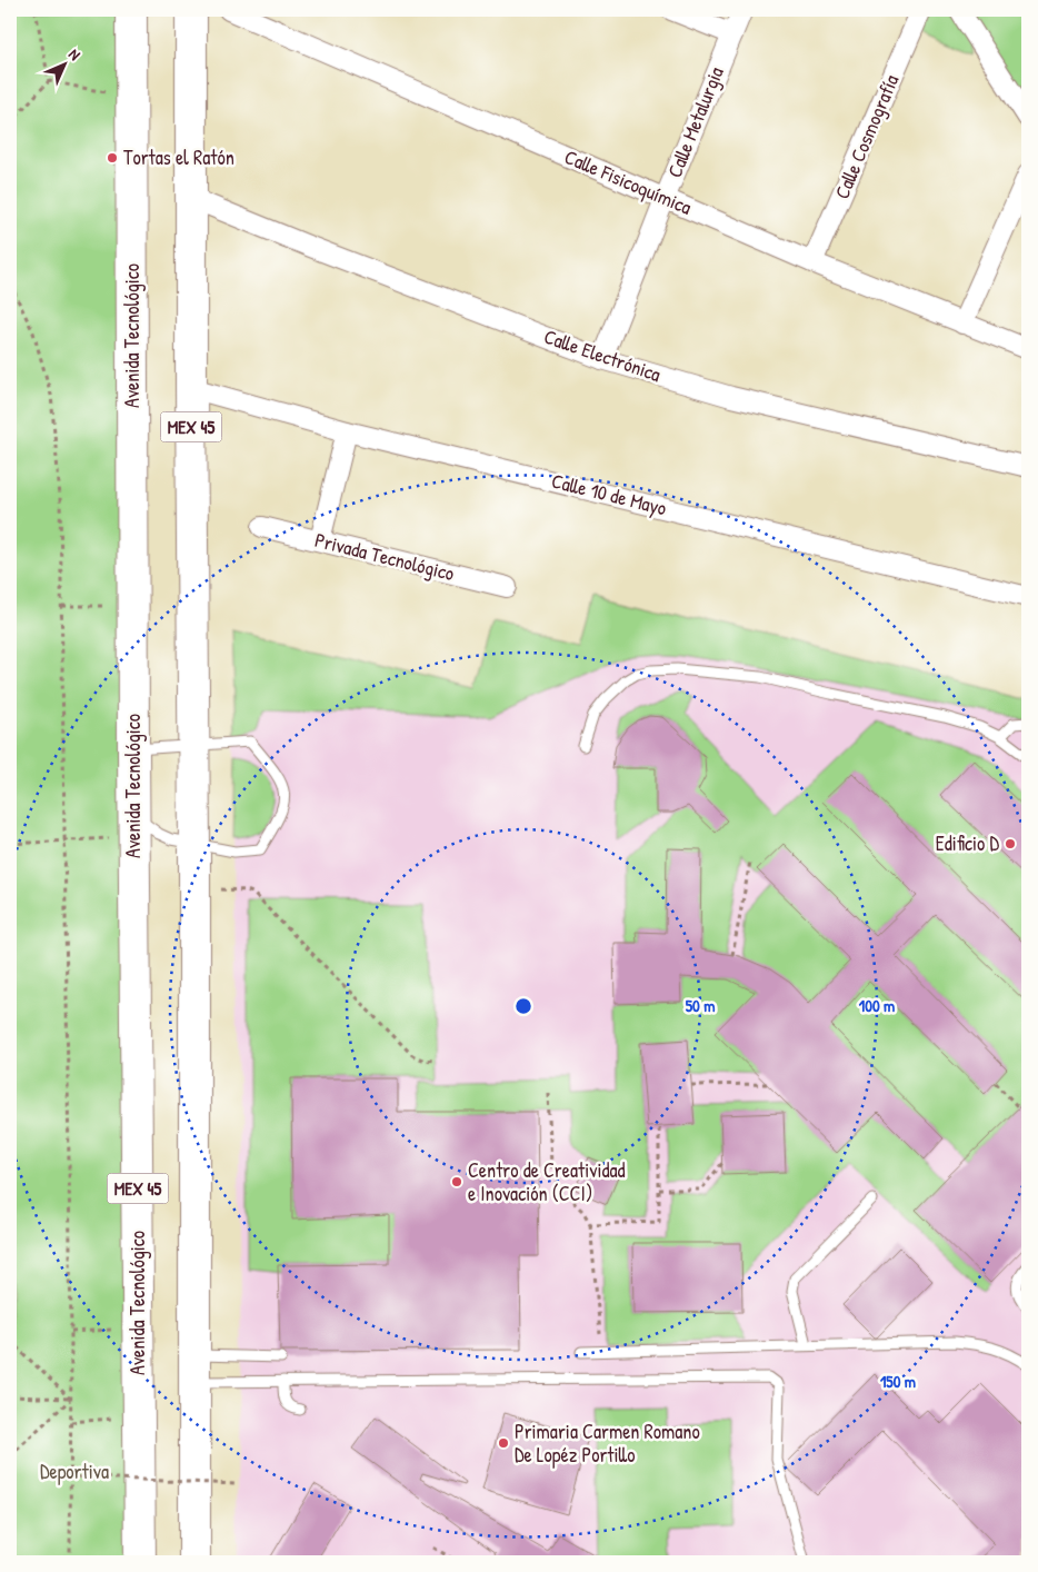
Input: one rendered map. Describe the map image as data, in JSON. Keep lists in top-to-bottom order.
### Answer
{
  "streets": {
    "main road": ["Avenida Tecnológico", "MEX 45"],
    "street": [
      "Calle Metalurgia",
      "Calle Cosmografía",
      "Calle Fisicoquímica",
      "Calle Electrónica",
      "Calle 10 de Mayo",
      "Privada Tecnológico"
    ]
  },
  "crossings": [
    ["Calle Metalurgia", "Calle Fisicoquímica"],
    ["Calle Metalurgia", "Calle Electrónica"],
    ["Calle Cosmografía", "Calle Fisicoquímica"],
    ["Calle Electrónica", "MEX 45"],
    ["MEX 45", "Calle 10 de Mayo"]
  ],
  "parks": ["Deportiva"],
  "places": [
    "Tortas el Ratón",
    "Edificio D",
    "Centro de Creatividad e Inovación (CCI)",
    "Primaria Carmen Romano De Lopéz Portillo"
  ],
  "north": "top right",
  "rings": ["50 m", "100 m", "150 m"]
}
